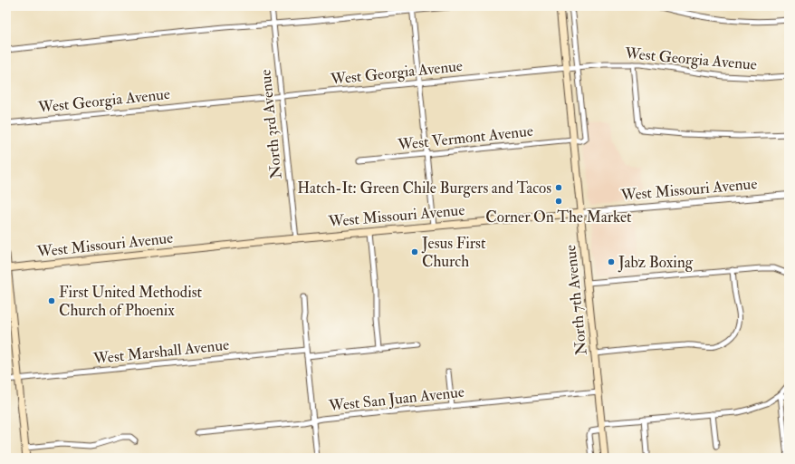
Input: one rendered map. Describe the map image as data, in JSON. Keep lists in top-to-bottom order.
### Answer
{
  "streets": {
    "main road": ["West Missouri Avenue", "North 7th Avenue"],
    "street": [
      "West Georgia Avenue",
      "North 3rd Avenue",
      "West Vermont Avenue",
      "West Marshall Avenue",
      "West San Juan Avenue"
    ]
  },
  "crossings": [
    ["West Georgia Avenue", "North 3rd Avenue"],
    ["West Georgia Avenue", "North 7th Avenue"],
    ["North 3rd Avenue", "West Missouri Avenue"],
    ["West Vermont Avenue", "North 7th Avenue"],
    ["West Missouri Avenue", "North 7th Avenue"],
    ["North 7th Avenue", "West San Juan Avenue"]
  ],
  "places": [
    "Hatch-It: Green Chile Burgers and Tacos",
    "Corner On The Market",
    "Jesus First Church",
    "Jabz Boxing",
    "First United Methodist Church of Phoenix"
  ]
}
